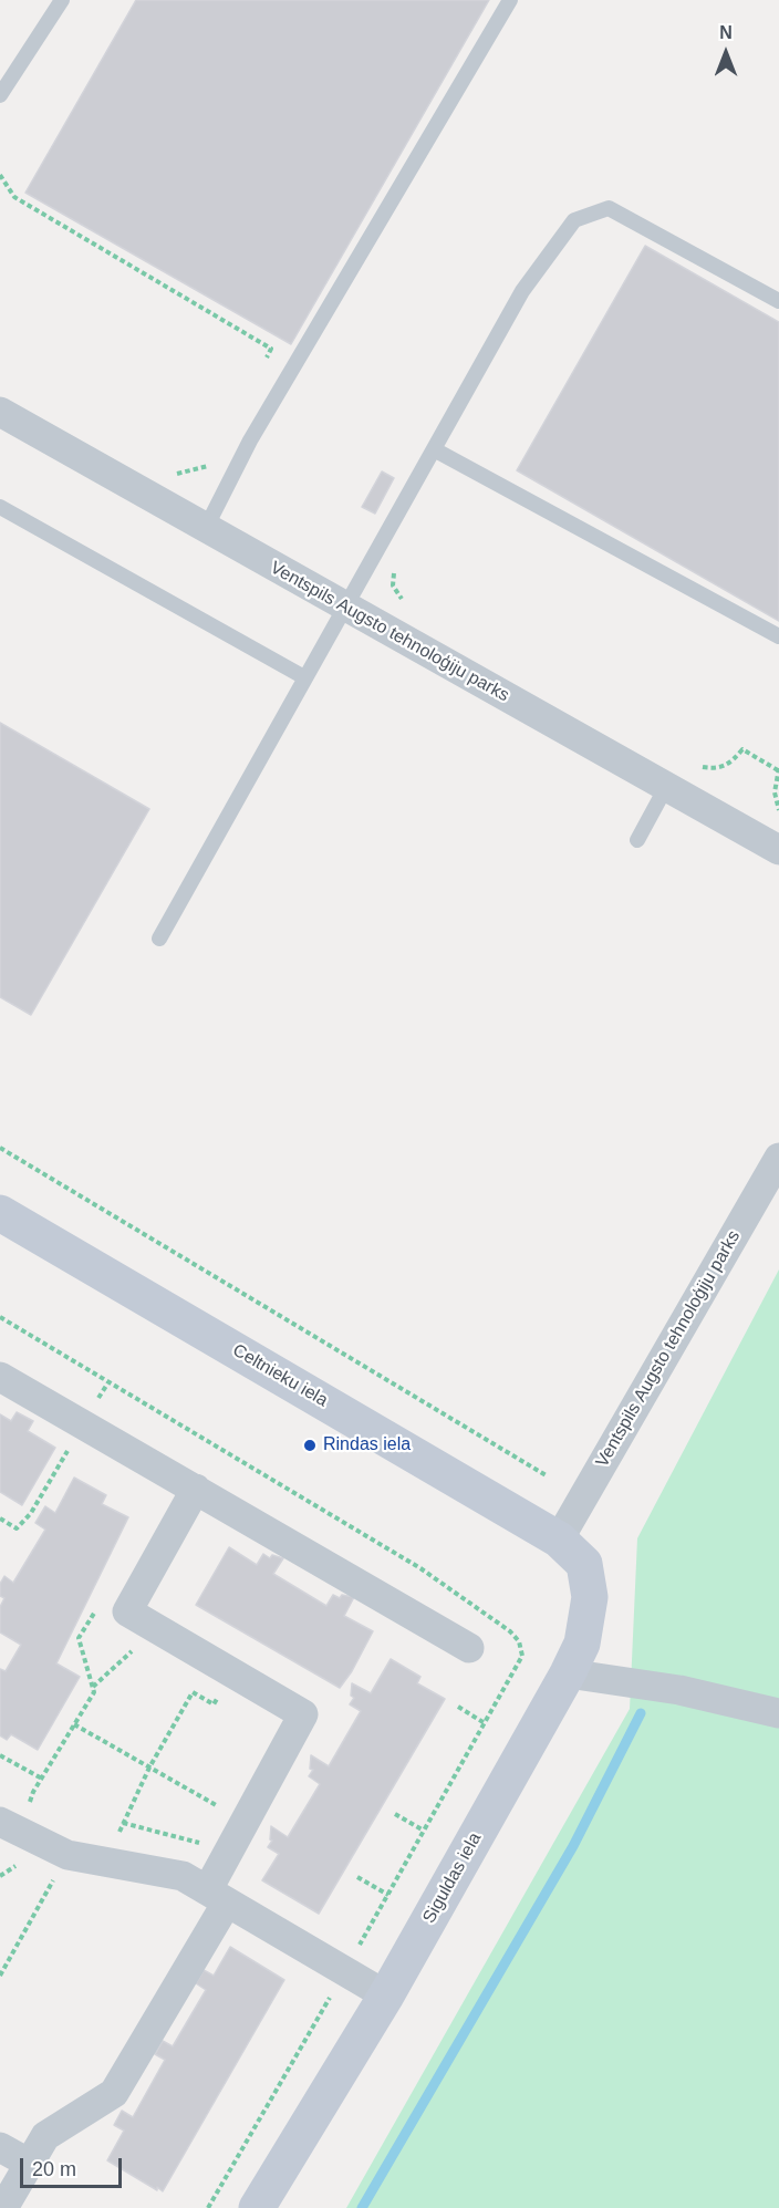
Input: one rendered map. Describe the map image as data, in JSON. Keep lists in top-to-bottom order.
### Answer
{
  "streets": {
    "street": ["Ventspils Augsto tehnoloģiju parks", "Celtnieku iela", "Siguldas iela"]
  },
  "crossings": [
    ["Ventspils Augsto tehnoloģiju parks", "Celtnieku iela"],
    ["Ventspils Augsto tehnoloģiju parks", "Siguldas iela"],
    ["Celtnieku iela", "Siguldas iela"]
  ],
  "places": ["Rindas iela"],
  "scale_bar": "20 m",
  "north": "top"
}
